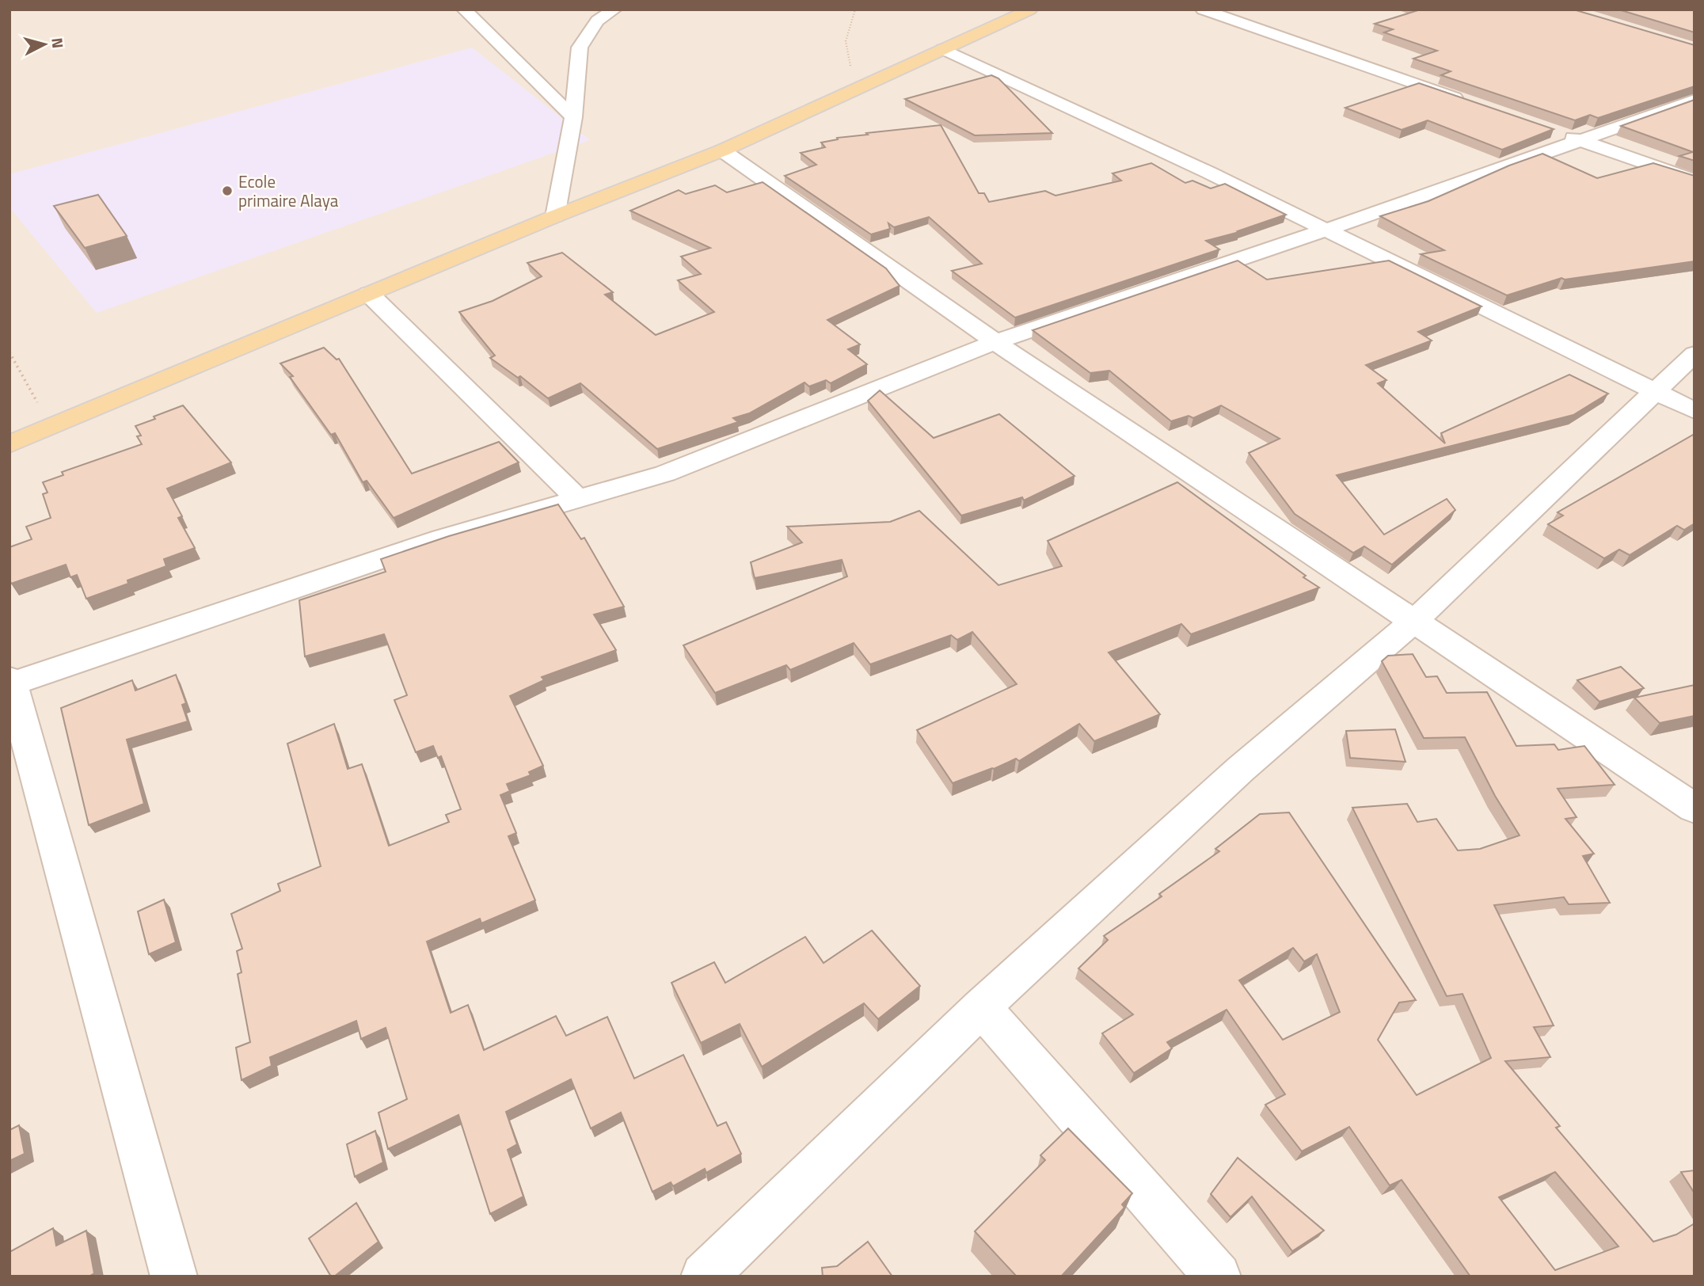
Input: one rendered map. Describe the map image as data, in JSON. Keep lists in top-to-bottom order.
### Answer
{
  "places": ["Ecole primaire Alaya"],
  "north": "right"
}
